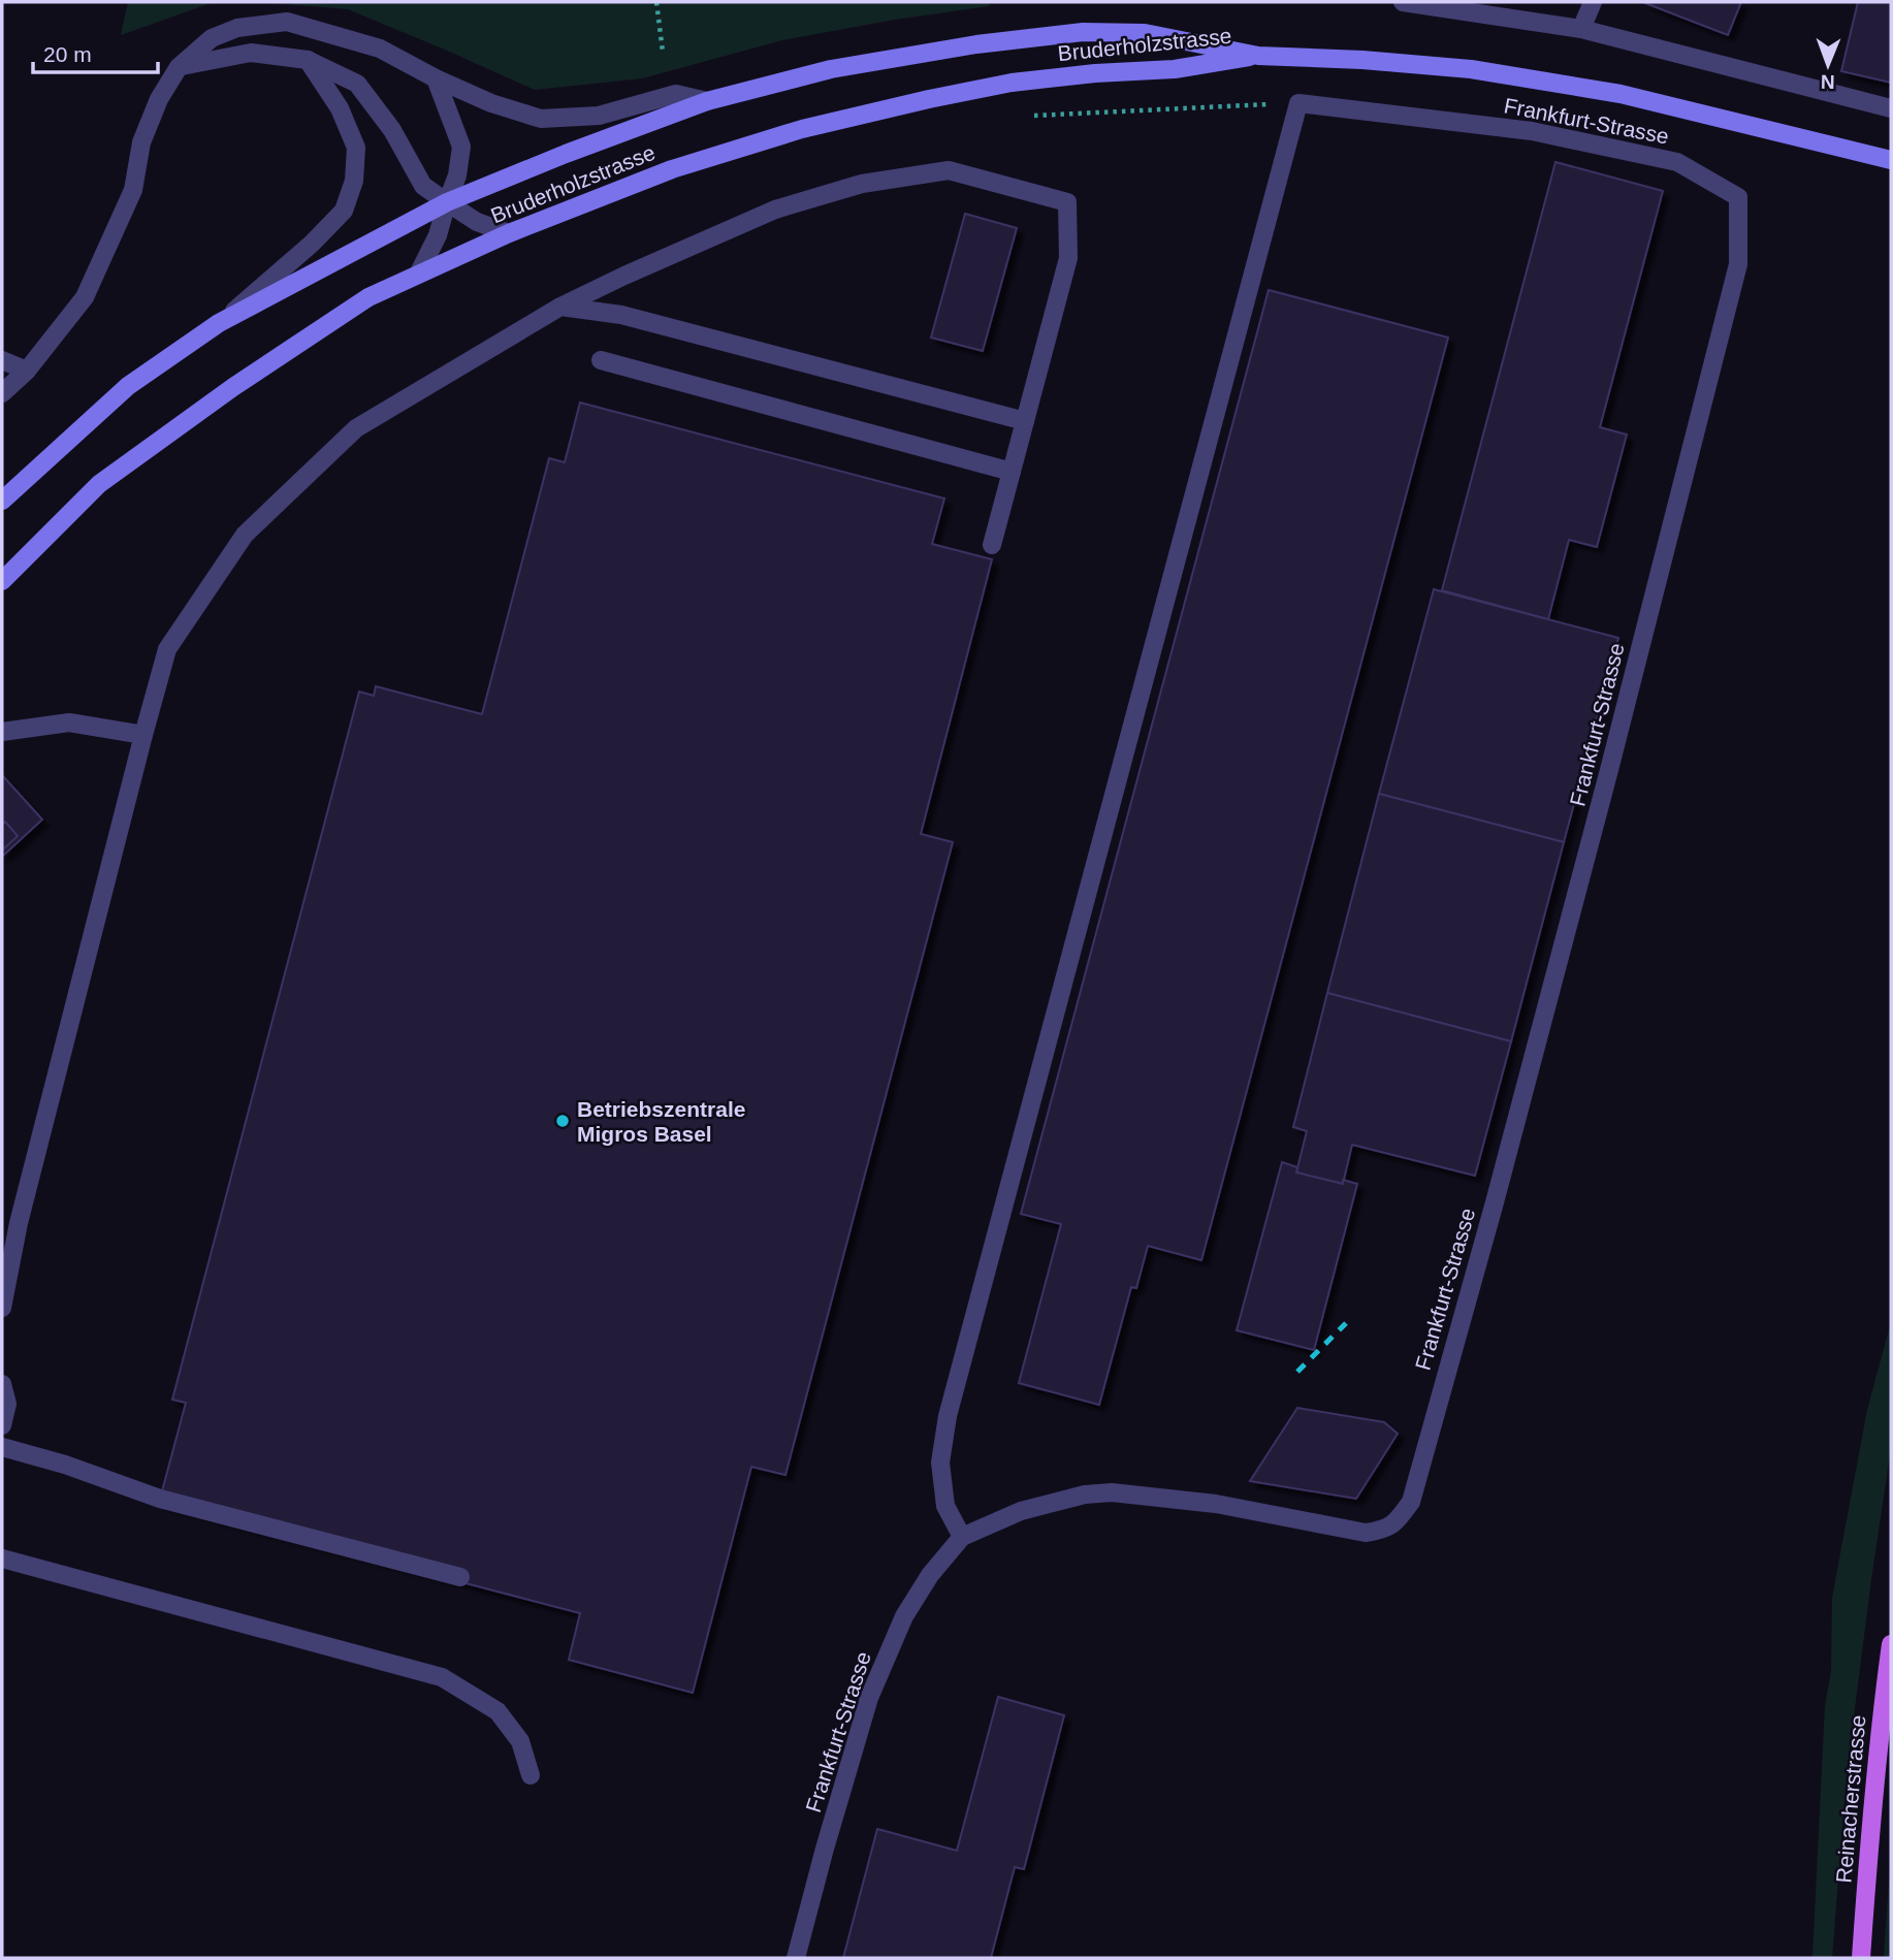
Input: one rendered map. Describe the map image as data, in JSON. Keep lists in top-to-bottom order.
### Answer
{
  "streets": {
    "main road": ["Bruderholzstrasse", "Reinacherstrasse"],
    "street": ["Frankfurt-Strasse"]
  },
  "places": ["Betriebszentrale Migros Basel"],
  "scale_bar": "20 m",
  "north": "bottom"
}
